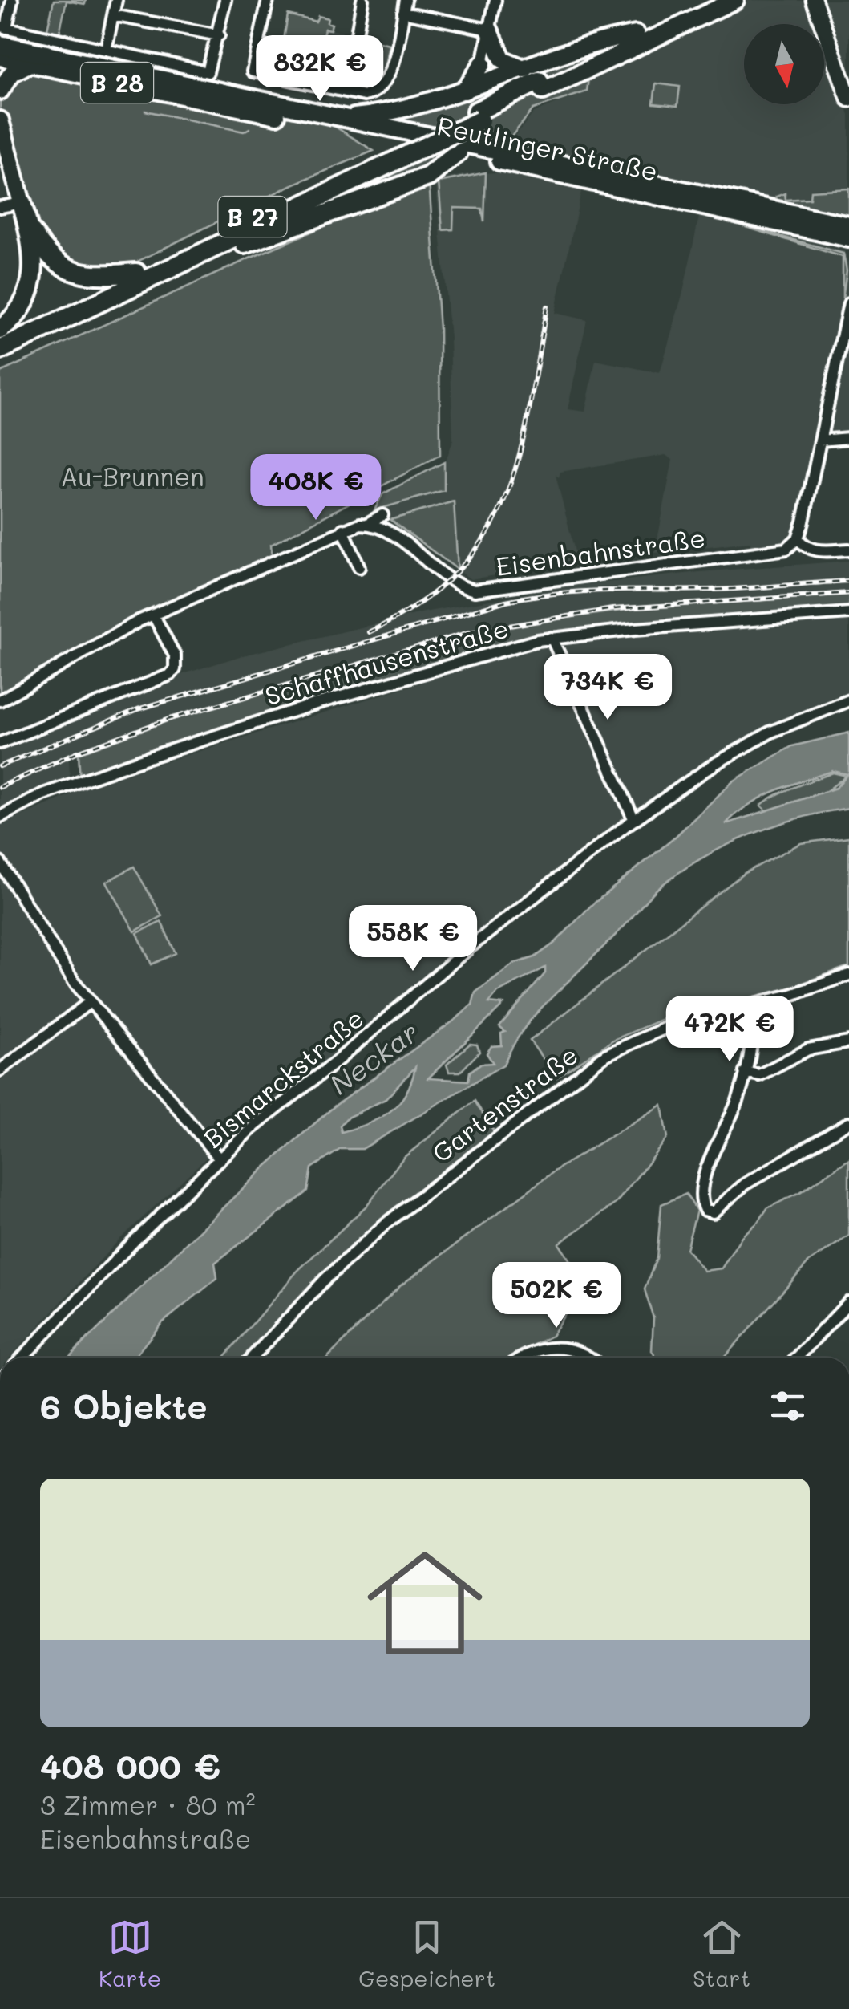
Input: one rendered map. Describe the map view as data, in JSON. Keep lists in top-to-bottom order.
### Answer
{
  "streets": {
    "highway": ["B 28", "B 27"],
    "main road": ["Reutlinger Straße"],
    "street": [
      "Eisenbahnstraße",
      "Schaffhausenstraße",
      "Bismarckstraße",
      "Gartenstraße"
    ]
  },
  "crossings": [
    ["B 28", "Reutlinger Straße"]
  ],
  "water": ["Neckar"],
  "parks": ["Au-Brunnen"],
  "north": "bottom",
  "page": {
    "price": [
      "832K €",
      "408K €",
      "734K €",
      "558K €",
      "472K €",
      "502K €"
    ],
    "heading": "6 Objekte",
    "list": [
      {
        "name": "408 000 €",
        "note": "3 Zimmer · 80 m² · Eisenbahnstraße"
      }
    ],
    "tabs": ["Karte", "Gespeichert", "Start"]
  }
}
